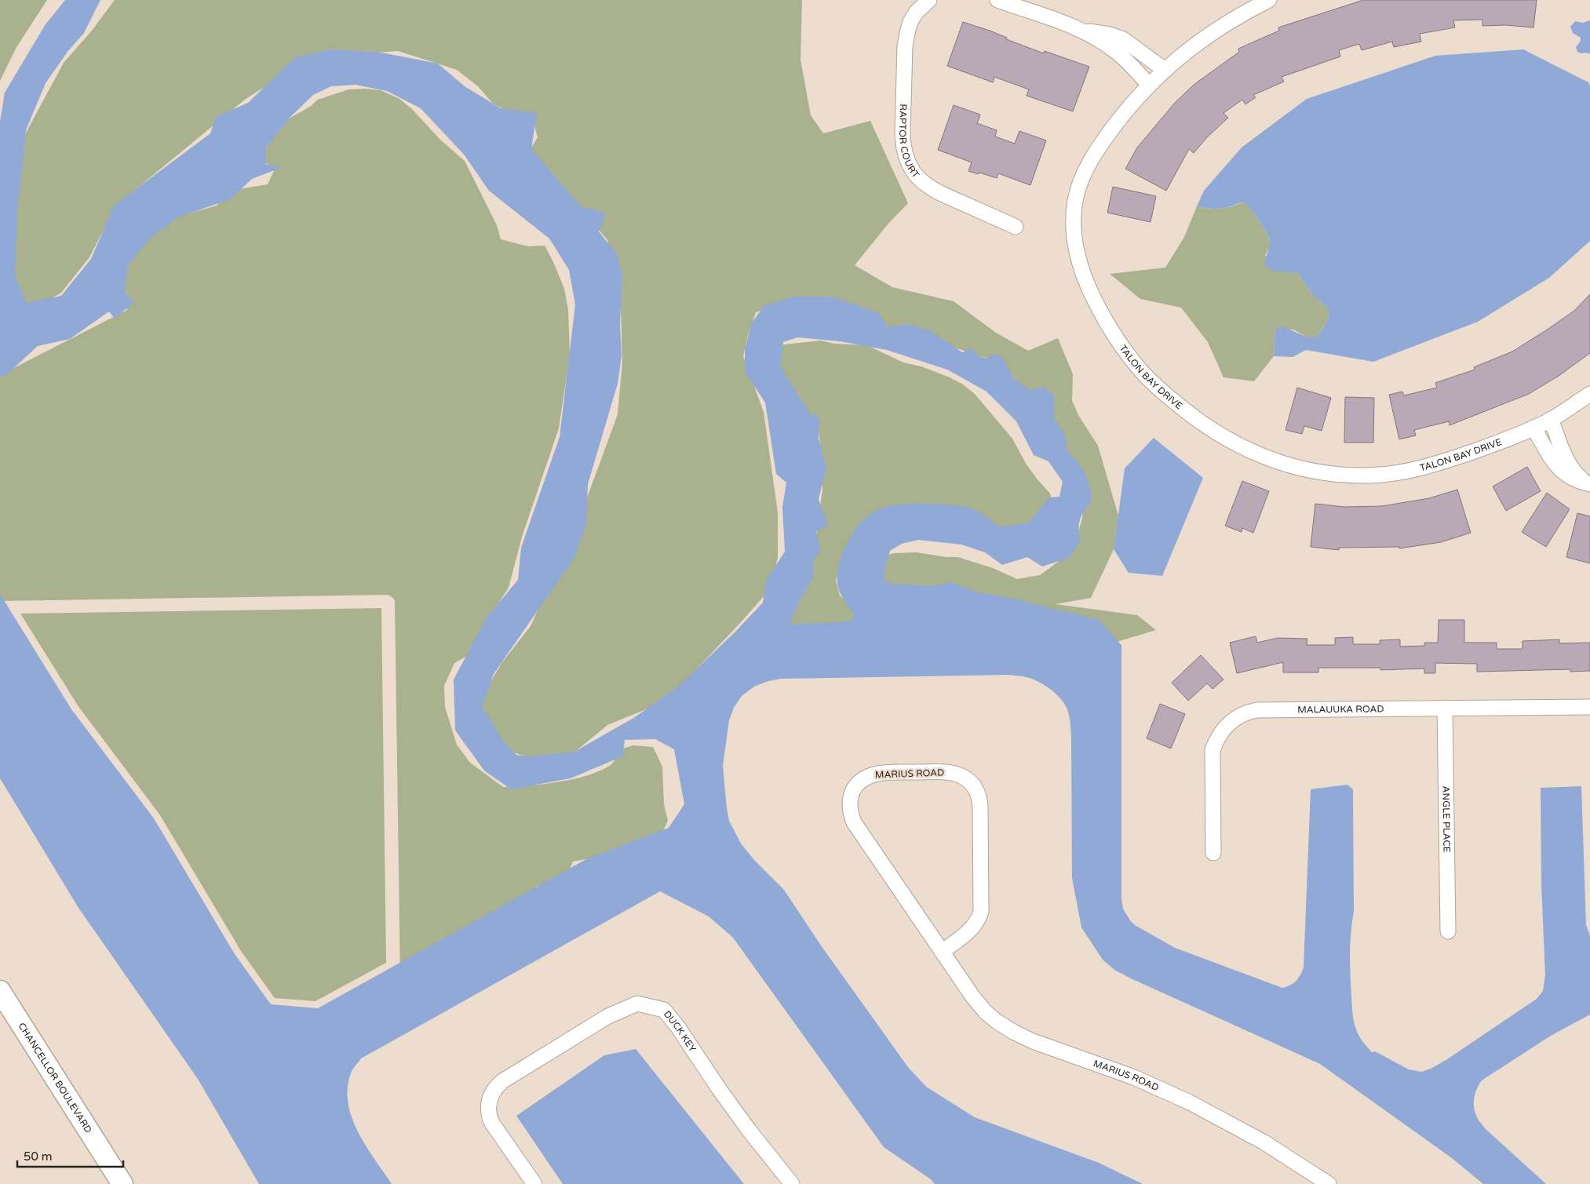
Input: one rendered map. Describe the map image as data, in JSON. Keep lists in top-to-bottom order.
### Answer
{
  "streets": {
    "street": [
      "RAPTOR COURT",
      "TALON BAY DRIVE",
      "MALAUUKA ROAD",
      "MARIUS ROAD",
      "ANGLE PLACE",
      "DUCK KEY",
      "CHANCELLOR BOULEVARD"
    ]
  },
  "crossings": [
    ["MALAUUKA ROAD", "ANGLE PLACE"]
  ],
  "scale_bar": "50 m"
}
